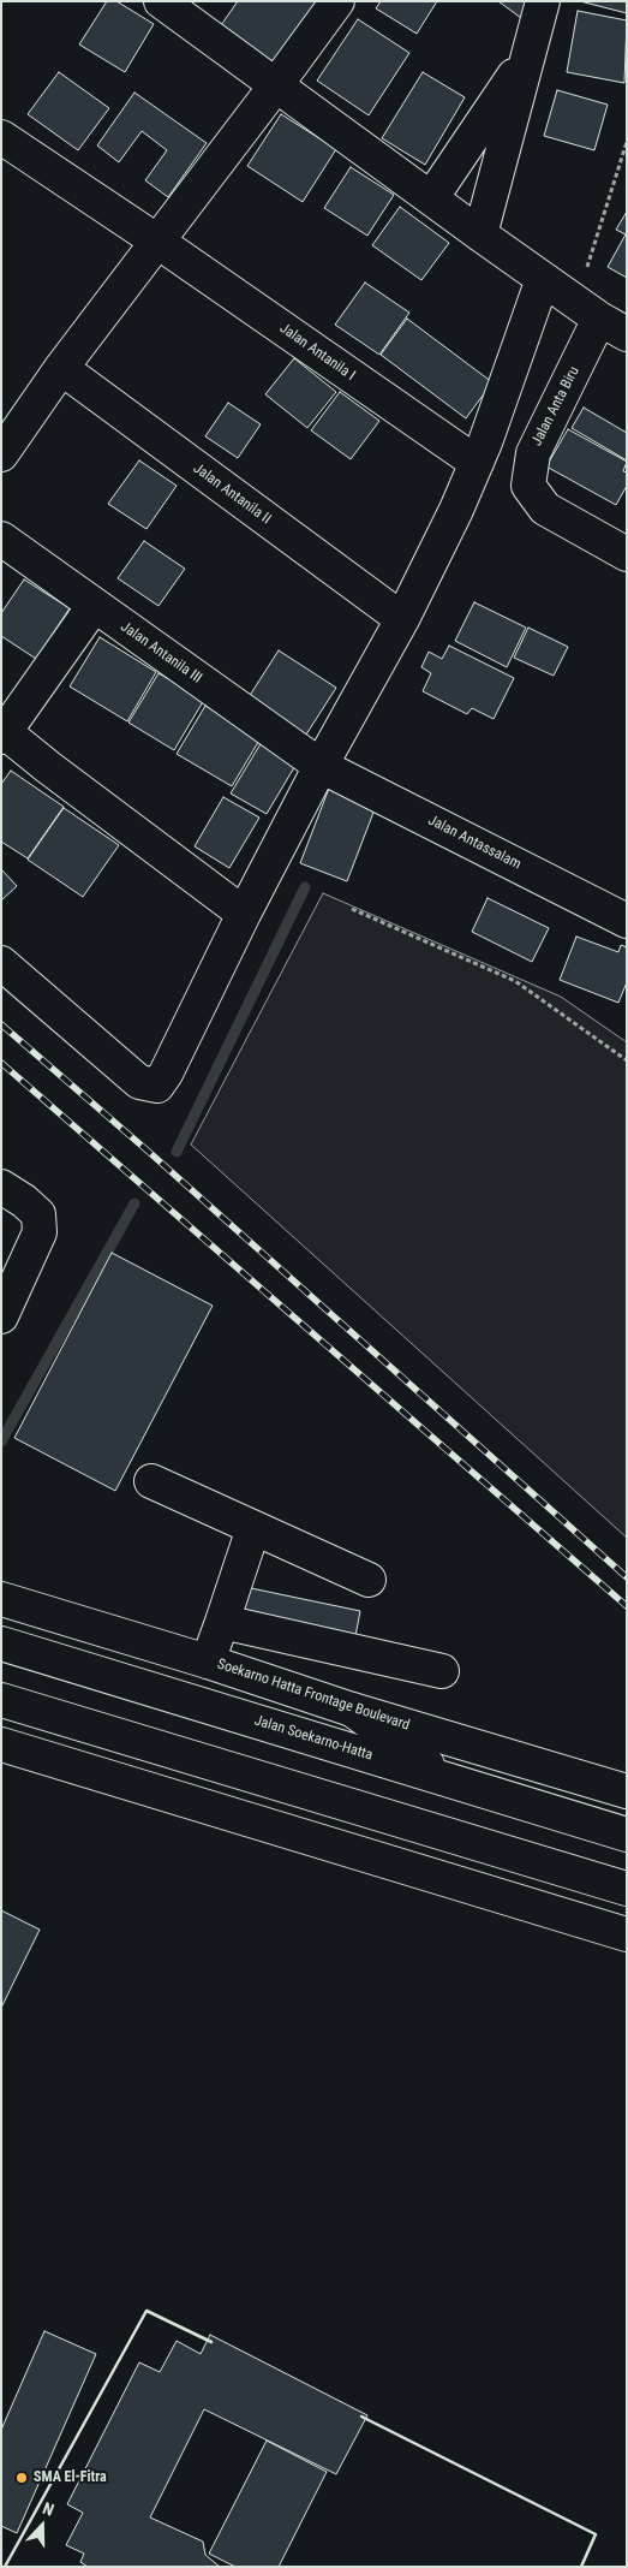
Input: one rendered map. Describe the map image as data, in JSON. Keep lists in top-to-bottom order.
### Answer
{
  "streets": {
    "main road": [
      "Jalan Antanila I",
      "Jalan Anta Biru",
      "Jalan Antanila II",
      "Jalan Antanila III",
      "Jalan Antassalam",
      "Soekarno Hatta Frontage Boulevard",
      "Jalan Soekarno-Hatta"
    ]
  },
  "crossings": [
    ["Jalan Antanila III", "Jalan Antassalam"]
  ],
  "places": ["SMA El-Fitra"],
  "north": "top"
}
